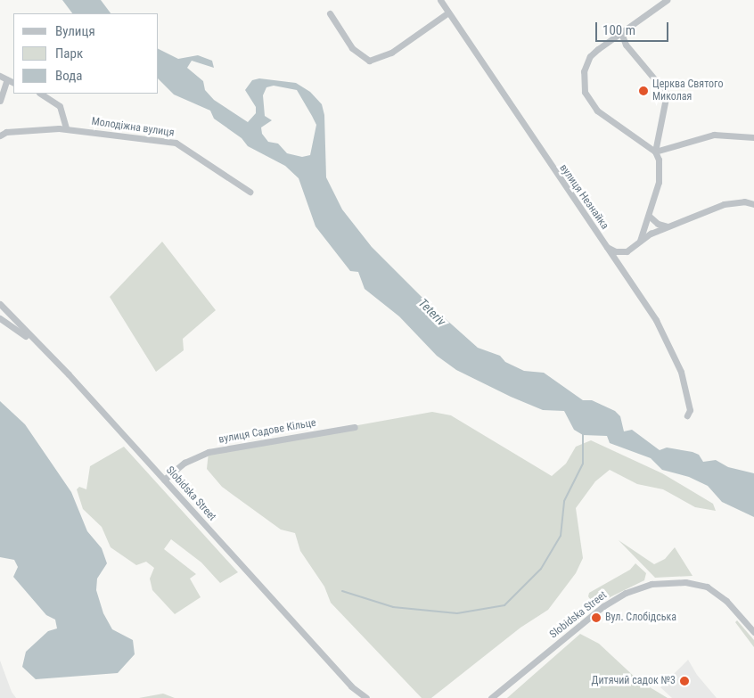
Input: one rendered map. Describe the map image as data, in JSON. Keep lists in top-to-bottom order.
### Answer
{
  "streets": {
    "street": [
      "Молодіжна вулиця",
      "вулиця Незнайка",
      "вулиця Садове Кільце",
      "Slobidska Street"
    ]
  },
  "crossings": [
    ["вулиця Садове Кільце", "Slobidska Street"]
  ],
  "water": ["Teteriv"],
  "places": ["Церква Святого Миколая", "Вул. Слобідська", "Дитячий садок №3"],
  "legend": ["Вулиця", "Парк", "Вода"],
  "scale_bar": "100 m"
}
